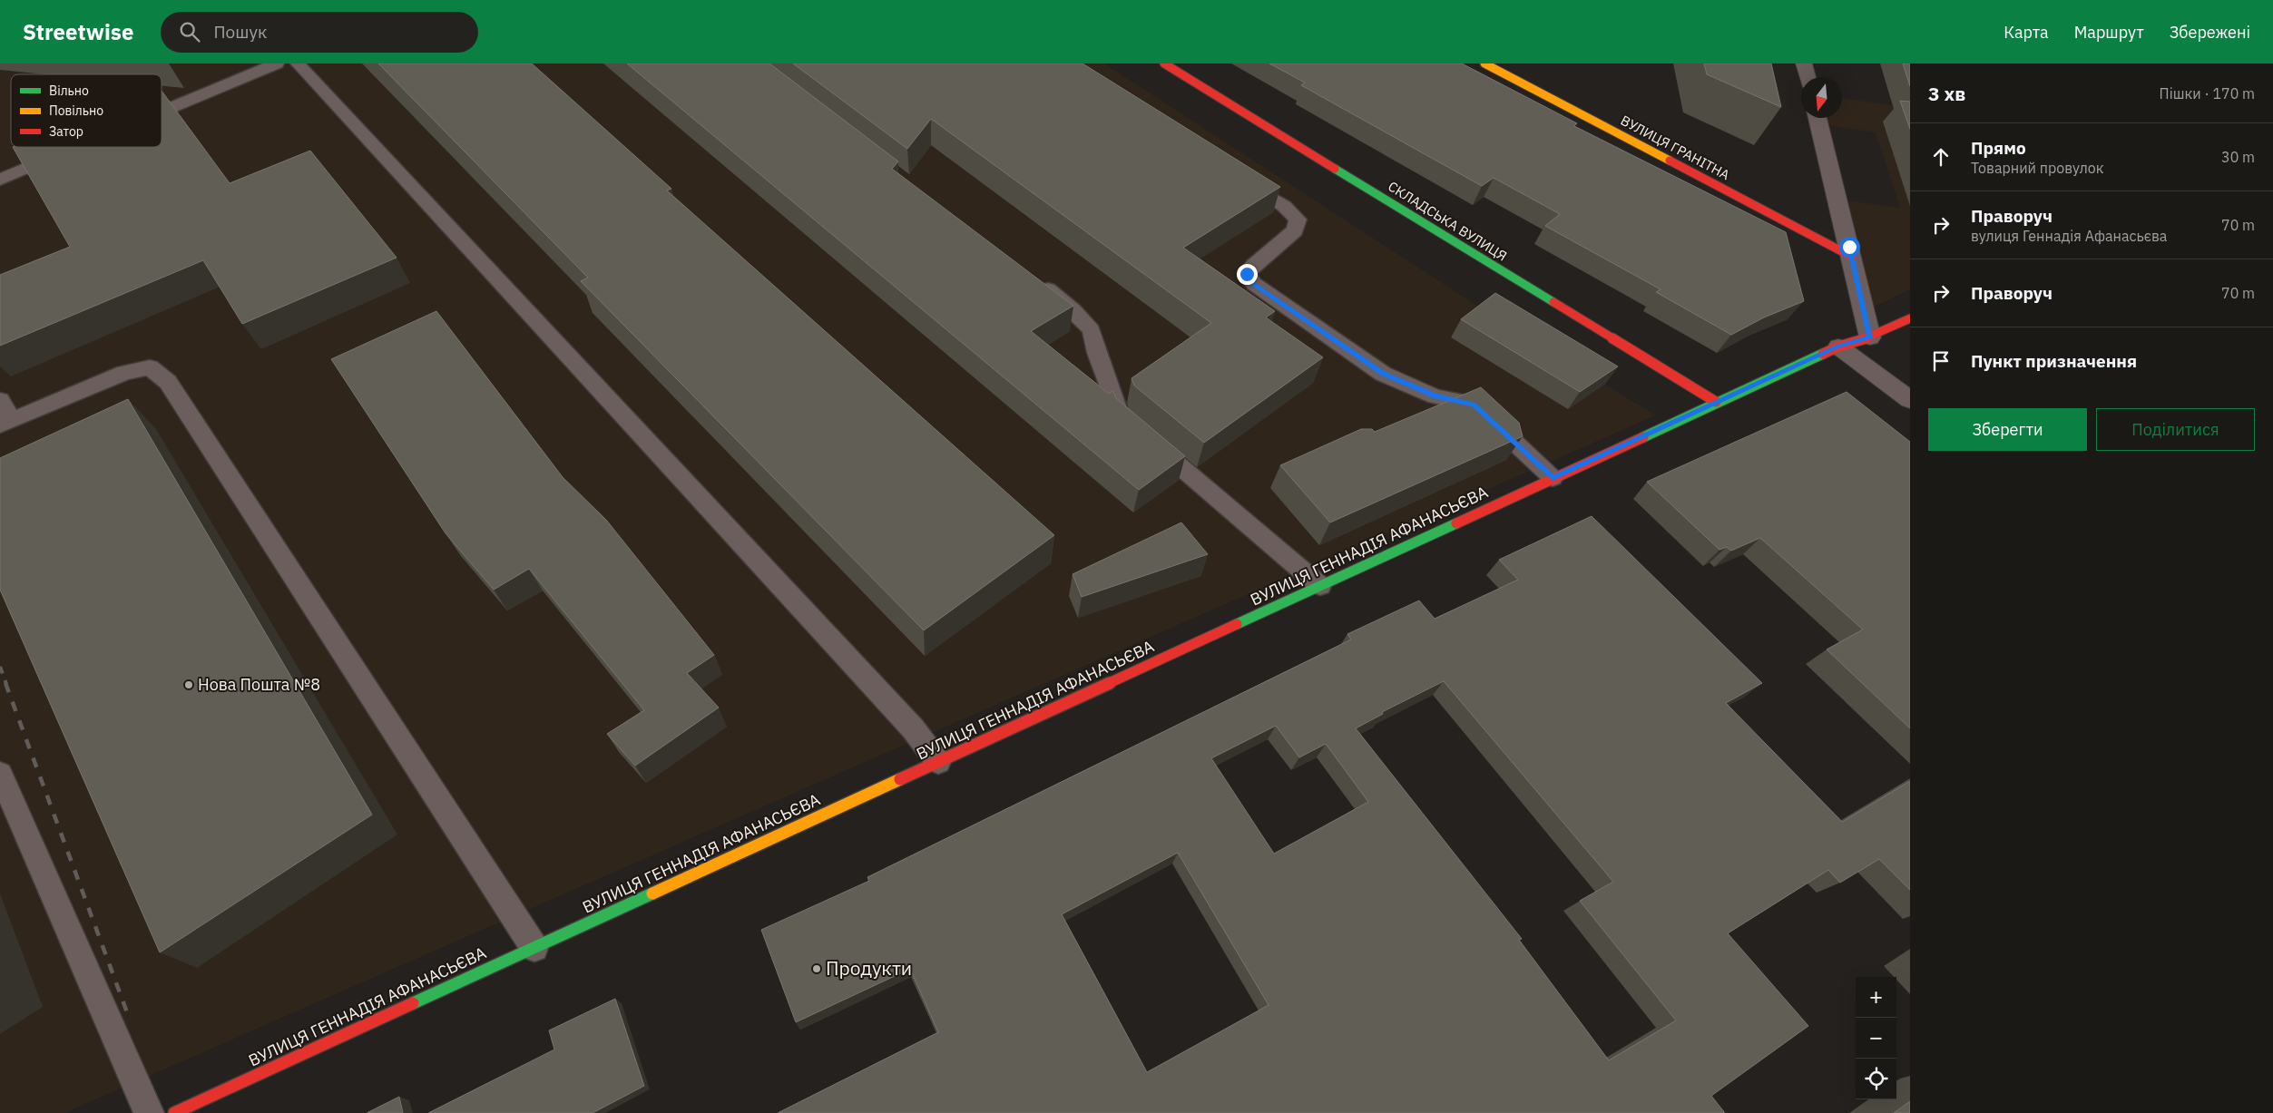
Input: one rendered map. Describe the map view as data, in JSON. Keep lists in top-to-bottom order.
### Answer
{
  "streets": {
    "street": ["ВУЛИЦЯ ГРАНІТНА", "СКЛАДСЬКА ВУЛИЦЯ", "ВУЛИЦЯ ГЕННАДІЯ АФАНАСЬЄВА"]
  },
  "crossings": [
    ["СКЛАДСЬКА ВУЛИЦЯ", "ВУЛИЦЯ ГЕННАДІЯ АФАНАСЬЄВА"]
  ],
  "places": ["Нова Пошта №8", "Продукти"],
  "legend": ["Вільно", "Повільно", "Затор"],
  "north": "bottom",
  "page": {
    "header": "Streetwise",
    "search": "Пошук",
    "nav": ["Карта", "Маршрут", "Збережені"],
    "heading": ["3 хв", "Пішки · 170 m"],
    "list": [
      ["Прямо", "Товарний провулок", "30 m"],
      ["Праворуч", "вулиця Геннадія Афанасьєва", "70 m"],
      ["Праворуч", "70 m"],
      "Пункт призначення"
    ],
    "buttons": ["Зберегти", "Поділитися"],
    "map_buttons": ["+", "−"]
  }
}
